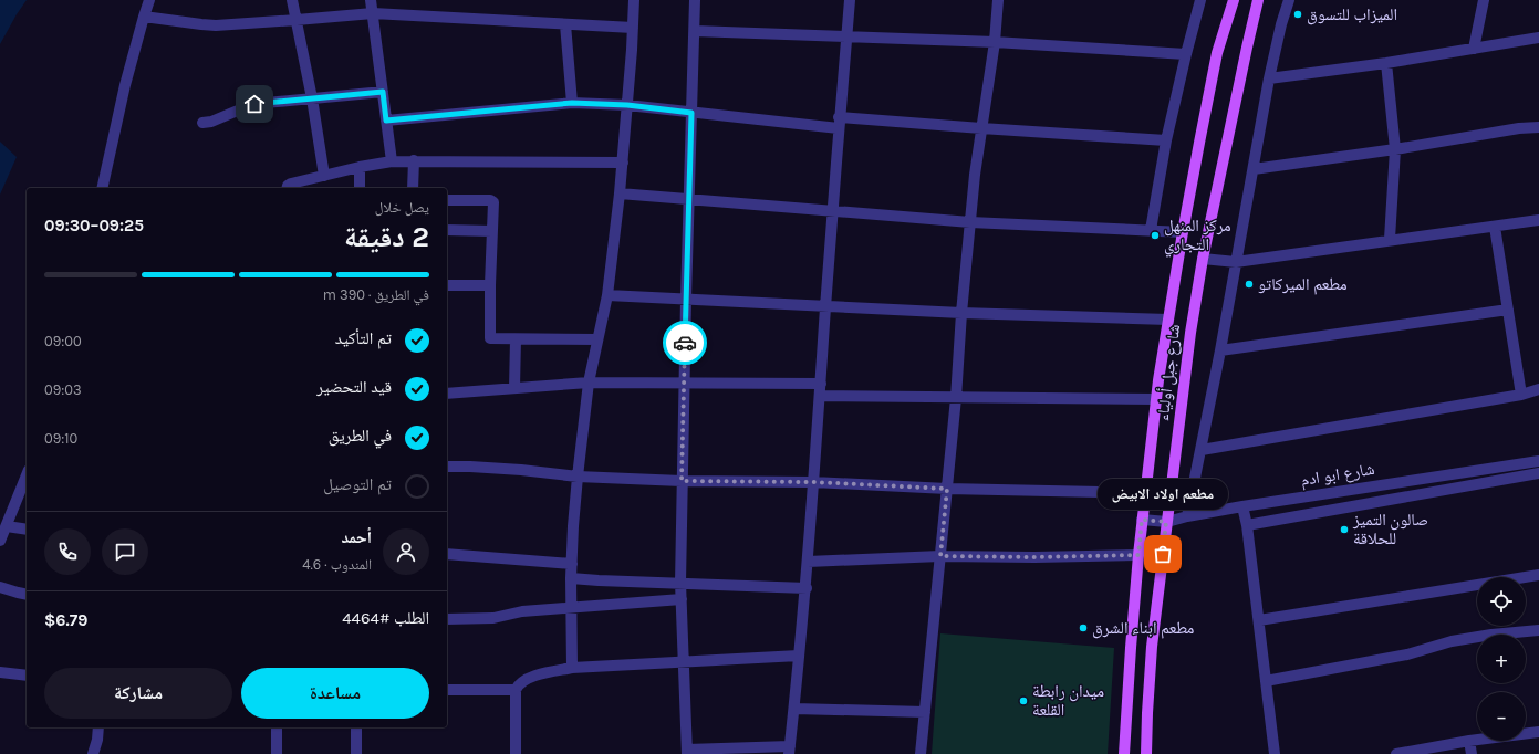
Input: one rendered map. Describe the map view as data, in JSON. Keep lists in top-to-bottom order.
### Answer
{
  "streets": {
    "main road": ["شارع جبل أولياء"],
    "street": ["شارع ابو ادم"]
  },
  "crossings": [
    ["شارع جبل أولياء", "شارع ابو ادم"]
  ],
  "places": [
    "الميزاب للتسوق",
    "مركز المنهل التجاري",
    "مطعم الميركاتو",
    "صالون التميز للحلاقة",
    "مطعم اولاد الابيض",
    "مطعم ابناء الشرق",
    "ميدان رابطة القلعة"
  ],
  "page": {
    "heading": ["2 دقيقة", "يصل خلال", "09:25–09:30"],
    "panel": [
      "أحمد",
      "المندوب · 4.6",
      "الطلب #4464",
      "$6.79"
    ],
    "bar": "في الطريق · 390 m",
    "list": [
      ["تم التأكيد", "09:00"],
      ["قيد التحضير", "09:03"],
      ["في الطريق", "09:10"],
      "تم التوصيل"
    ],
    "bubble": "مطعم اولاد الابيض",
    "map_buttons": ["+", "−"],
    "buttons": ["مساعدة", "مشاركة"]
  }
}
